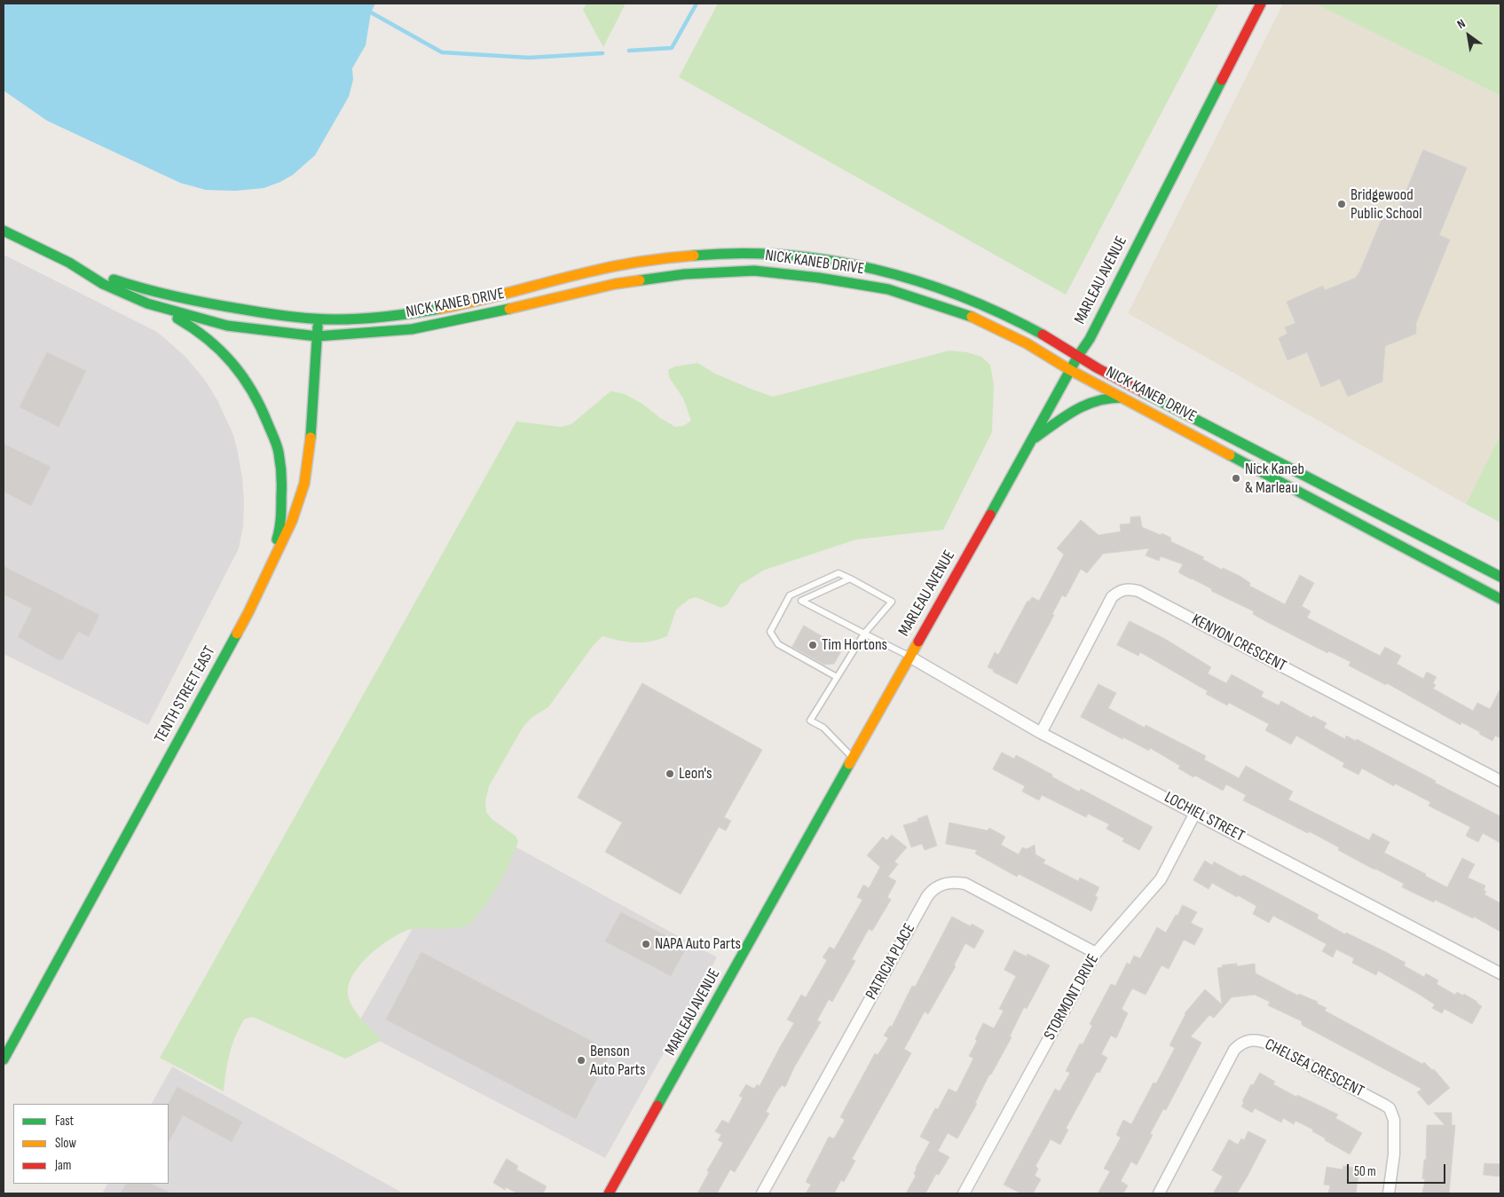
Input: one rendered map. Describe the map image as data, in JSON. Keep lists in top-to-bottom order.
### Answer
{
  "streets": {
    "street": [
      "NICK KANEB DRIVE",
      "MARLEAU AVENUE",
      "KENYON CRESCENT",
      "TENTH STREET EAST",
      "LOCHIEL STREET",
      "PATRICIA PLACE",
      "STORMONT DRIVE",
      "CHELSEA CRESCENT"
    ]
  },
  "crossings": [
    ["NICK KANEB DRIVE", "MARLEAU AVENUE"],
    ["NICK KANEB DRIVE", "TENTH STREET EAST"],
    ["MARLEAU AVENUE", "LOCHIEL STREET"],
    ["KENYON CRESCENT", "LOCHIEL STREET"],
    ["LOCHIEL STREET", "STORMONT DRIVE"],
    ["PATRICIA PLACE", "STORMONT DRIVE"]
  ],
  "places": [
    "Bridgewood Public School",
    "Nick Kaneb & Marleau",
    "Tim Hortons",
    "Leon's",
    "NAPA Auto Parts",
    "Benson Auto Parts"
  ],
  "legend": ["Fast", "Slow", "Jam"],
  "scale_bar": "50 m",
  "north": "top left"
}
